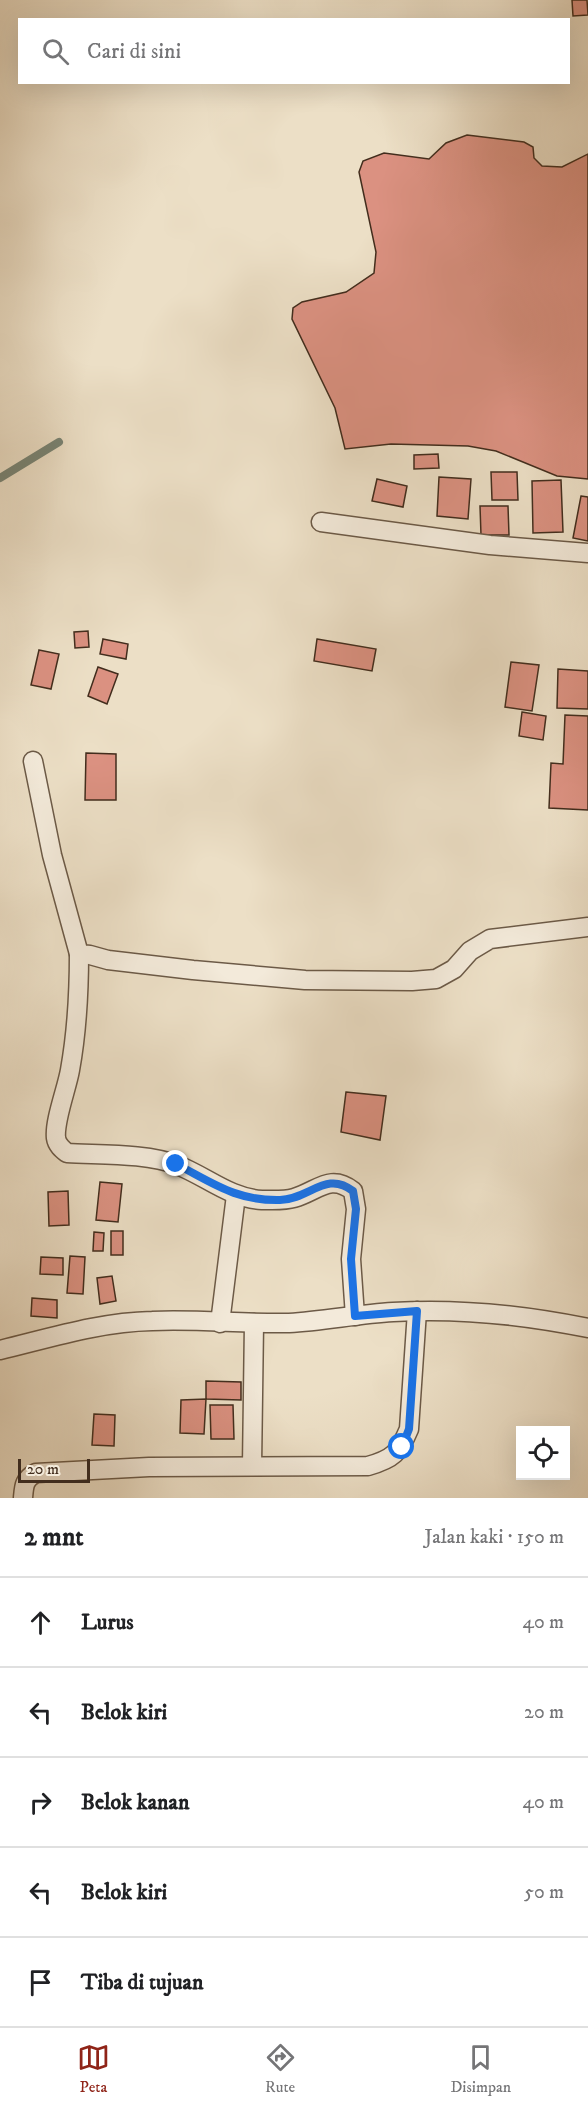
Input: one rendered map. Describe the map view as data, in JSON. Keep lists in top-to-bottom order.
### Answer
{
  "scale_bar": "20 m",
  "page": {
    "search": "Cari di sini",
    "scale": "20 m",
    "heading": ["2 mnt", "Jalan kaki · 150 m"],
    "list": [
      ["Lurus", "40 m"],
      ["Belok kiri", "20 m"],
      ["Belok kanan", "40 m"],
      ["Belok kiri", "50 m"],
      "Tiba di tujuan"
    ],
    "nav": ["Peta", "Rute", "Disimpan"]
  }
}
